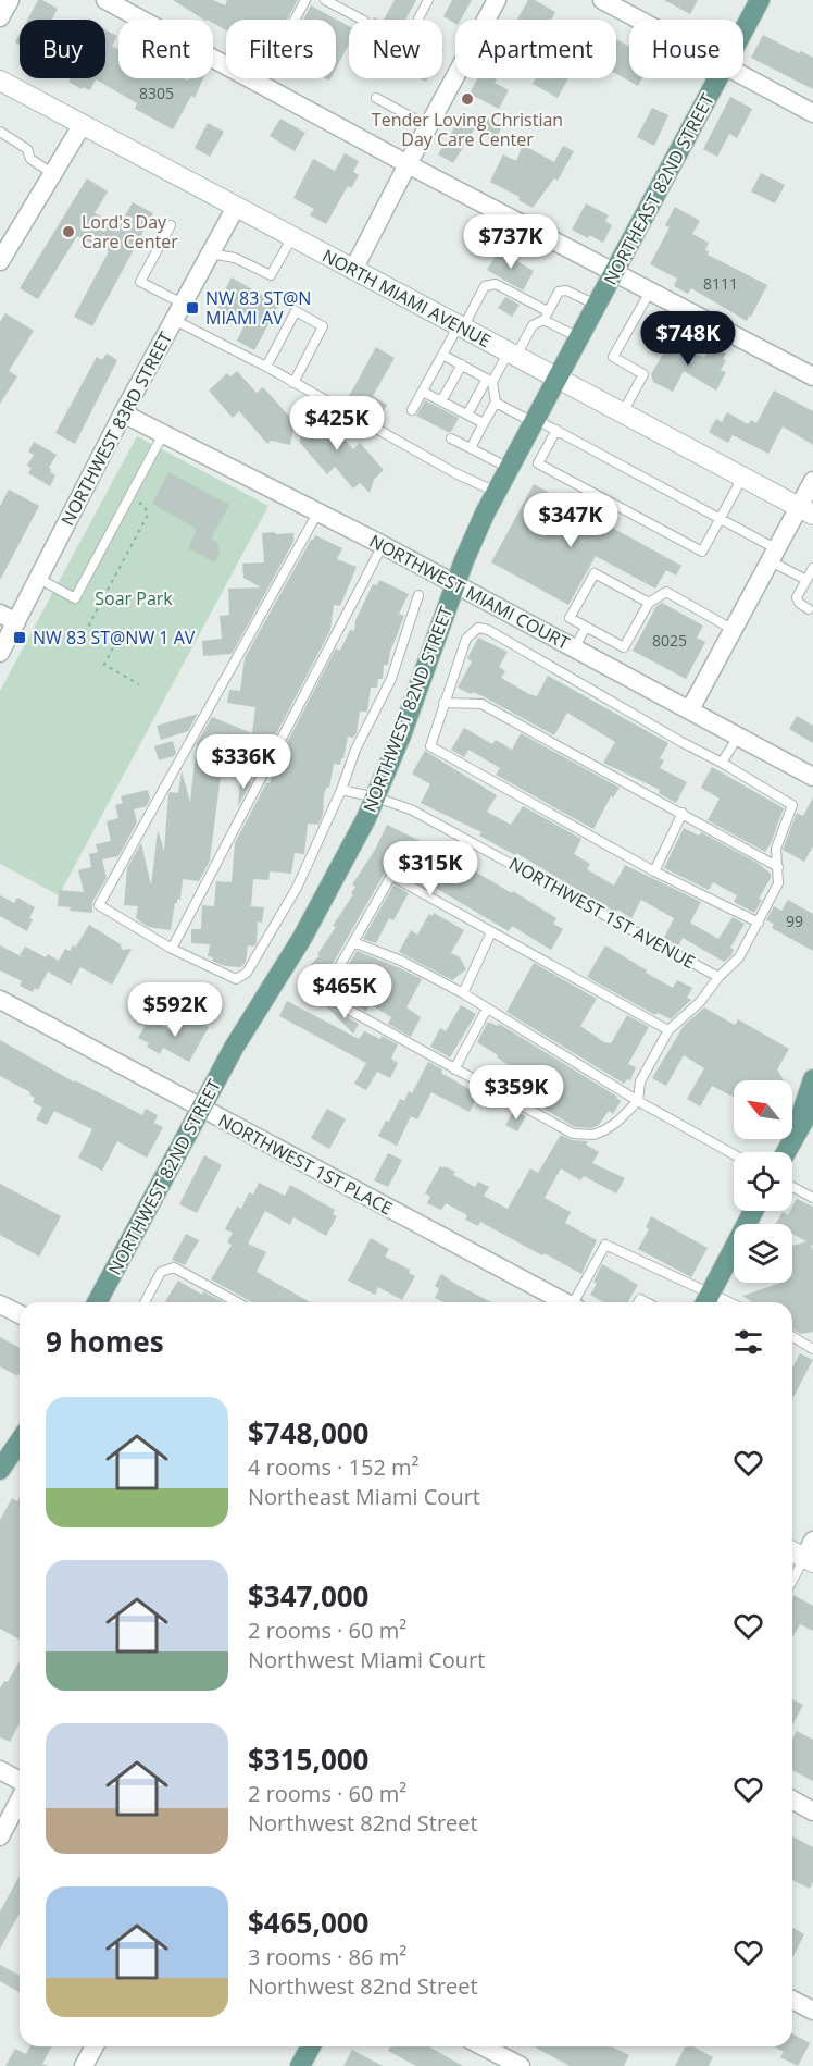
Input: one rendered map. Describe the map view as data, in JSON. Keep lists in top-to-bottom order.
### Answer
{
  "streets": {
    "main road": ["NORTHEAST 82ND STREET", "NORTH MIAMI AVENUE", "NORTHWEST 82ND STREET"],
    "street": ["NORTHWEST 83RD STREET", "NORTHWEST MIAMI COURT", "NORTHWEST 1ST PLACE"],
    "lane": ["NORTHWEST 1ST AVENUE"]
  },
  "crossings": [
    ["NORTHEAST 82ND STREET", "NORTH MIAMI AVENUE"],
    ["NORTHEAST 82ND STREET", "NORTHWEST 82ND STREET"],
    ["NORTH MIAMI AVENUE", "NORTHWEST 83RD STREET"],
    ["NORTH MIAMI AVENUE", "NORTHWEST 82ND STREET"],
    ["NORTHWEST 83RD STREET", "NORTHWEST MIAMI COURT"],
    ["NORTHWEST MIAMI COURT", "NORTHWEST 82ND STREET"],
    ["NORTHWEST 82ND STREET", "NORTHWEST 1ST AVENUE"],
    ["NORTHWEST 82ND STREET", "NORTHWEST 1ST PLACE"]
  ],
  "parks": ["Soar Park"],
  "places": {
    "other": ["Tender Loving Christian Day Care Center", "Lord's Day Care Center"],
    "transit": ["NW 83 ST@N MIAMI AV", "NW 83 ST@NW 1 AV"]
  },
  "house_numbers": [
    "8305",
    "8111",
    "8025",
    "99"
  ],
  "north": "top left",
  "page": {
    "chip": [
      "Buy",
      "Rent",
      "Filters",
      "New",
      "Apartment",
      "House"
    ],
    "price": [
      "$737K",
      "$748K",
      "$425K",
      "$347K",
      "$336K",
      "$315K",
      "$465K",
      "$592K",
      "$359K"
    ],
    "heading": "9 homes",
    "list": [
      {
        "name": "$748,000",
        "note": "4 rooms · 152 m² · Northeast Miami Court"
      },
      {
        "name": "$347,000",
        "note": "2 rooms · 60 m² · Northwest Miami Court"
      },
      {
        "name": "$315,000",
        "note": "2 rooms · 60 m² · Northwest 82nd Street"
      },
      {
        "name": "$465,000",
        "note": "3 rooms · 86 m² · Northwest 82nd Street"
      }
    ]
  }
}
